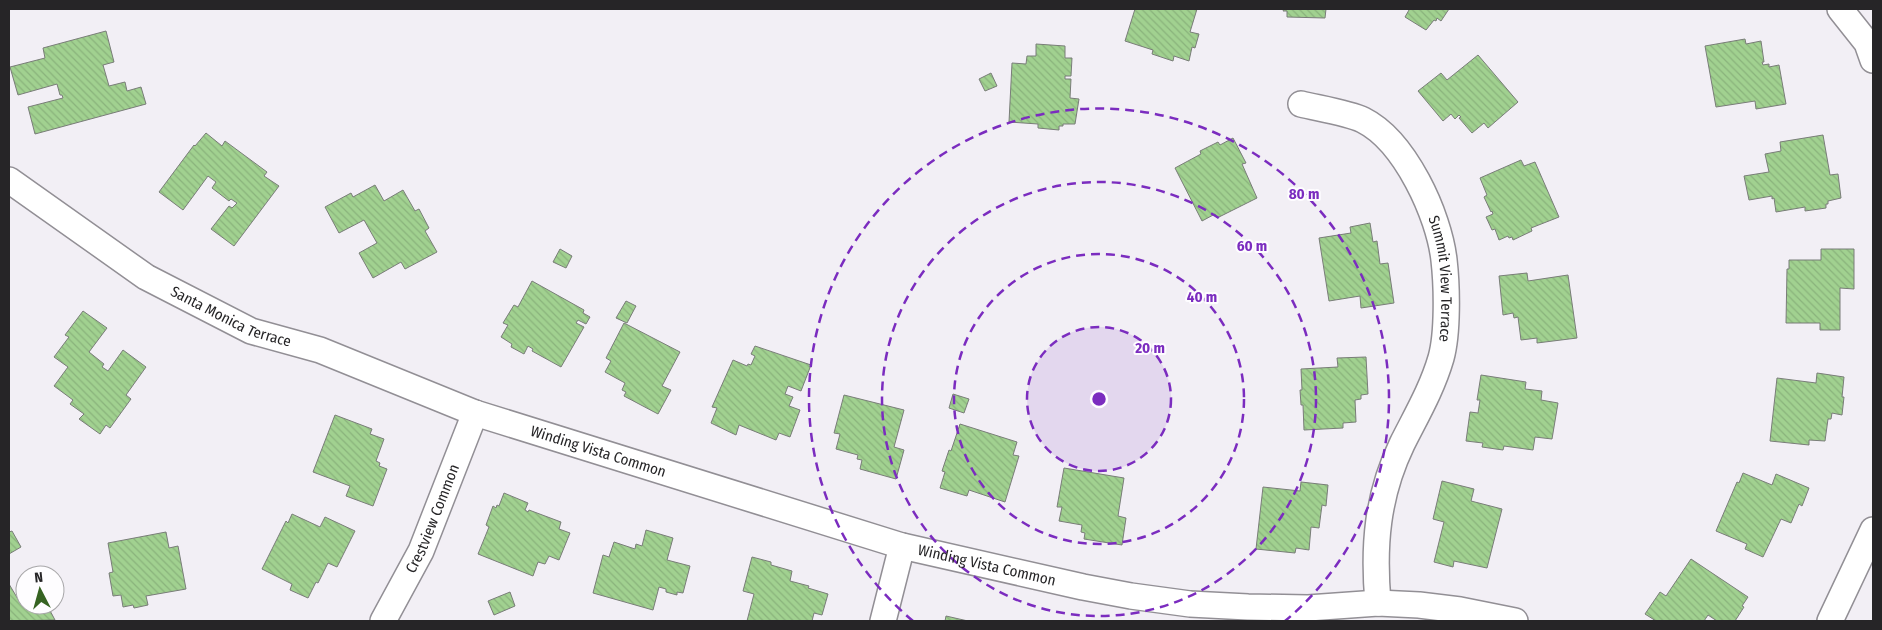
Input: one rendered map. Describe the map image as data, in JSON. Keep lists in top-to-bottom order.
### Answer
{
  "streets": {
    "street": [
      "Summit View Terrace",
      "Santa Monica Terrace",
      "Winding Vista Common",
      "Crestview Common"
    ]
  },
  "crossings": [
    ["Summit View Terrace", "Winding Vista Common"],
    ["Santa Monica Terrace", "Winding Vista Common"],
    ["Santa Monica Terrace", "Crestview Common"],
    ["Winding Vista Common", "Crestview Common"]
  ],
  "north": "top",
  "rings": [
    "80 m",
    "60 m",
    "40 m",
    "20 m"
  ]
}
